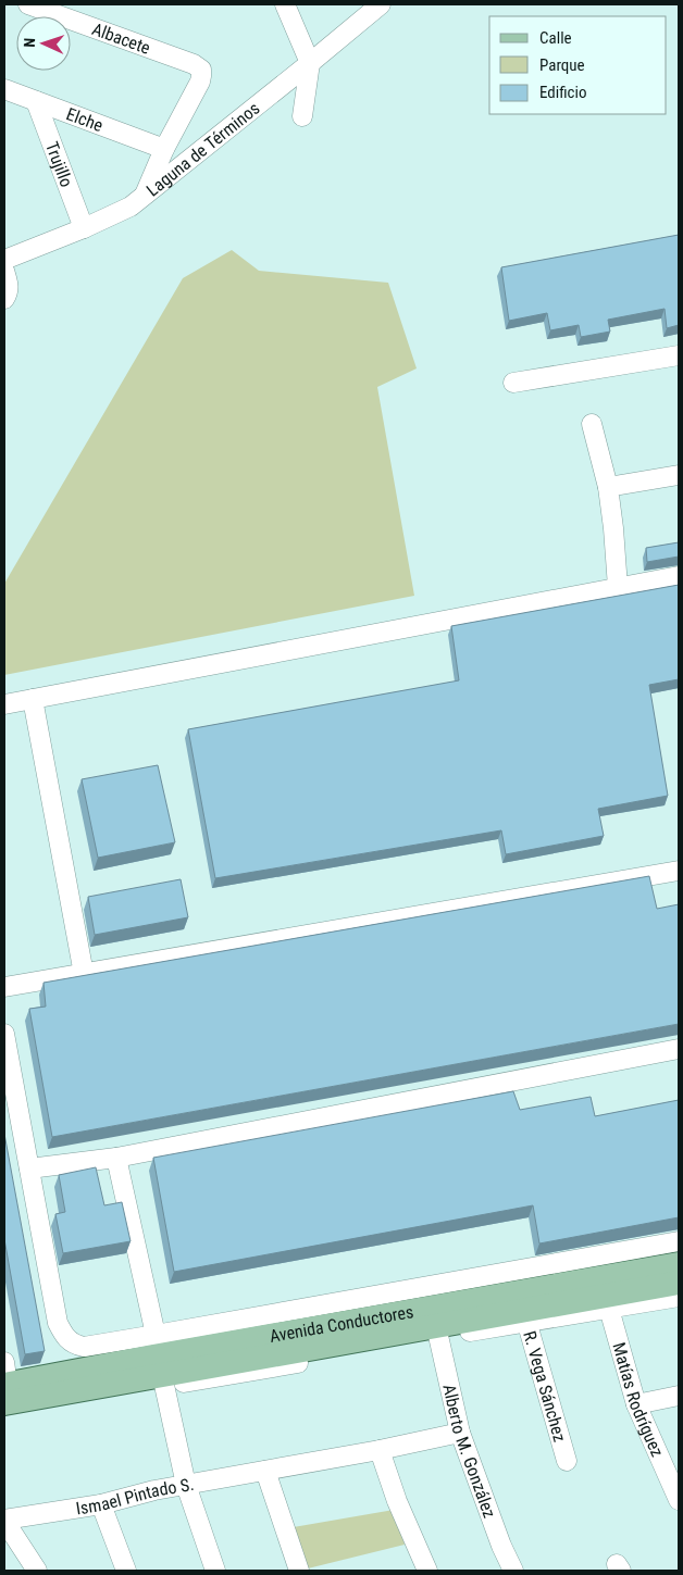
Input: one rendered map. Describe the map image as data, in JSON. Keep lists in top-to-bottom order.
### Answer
{
  "streets": {
    "main road": ["Avenida Conductores"],
    "street": [
      "Albacete",
      "Elche",
      "Laguna de Términos",
      "Trujillo",
      "R. Vega Sánchez",
      "Matías Rodríguez",
      "Alberto M. González",
      "Ismael Pintado S."
    ]
  },
  "crossings": [
    ["Albacete", "Elche"],
    ["Elche", "Trujillo"],
    ["Laguna de Términos", "Trujillo"],
    ["Avenida Conductores", "R. Vega Sánchez"],
    ["Avenida Conductores", "Matías Rodríguez"],
    ["Avenida Conductores", "Alberto M. González"]
  ],
  "legend": ["Calle", "Parque", "Edificio"],
  "north": "left"
}
